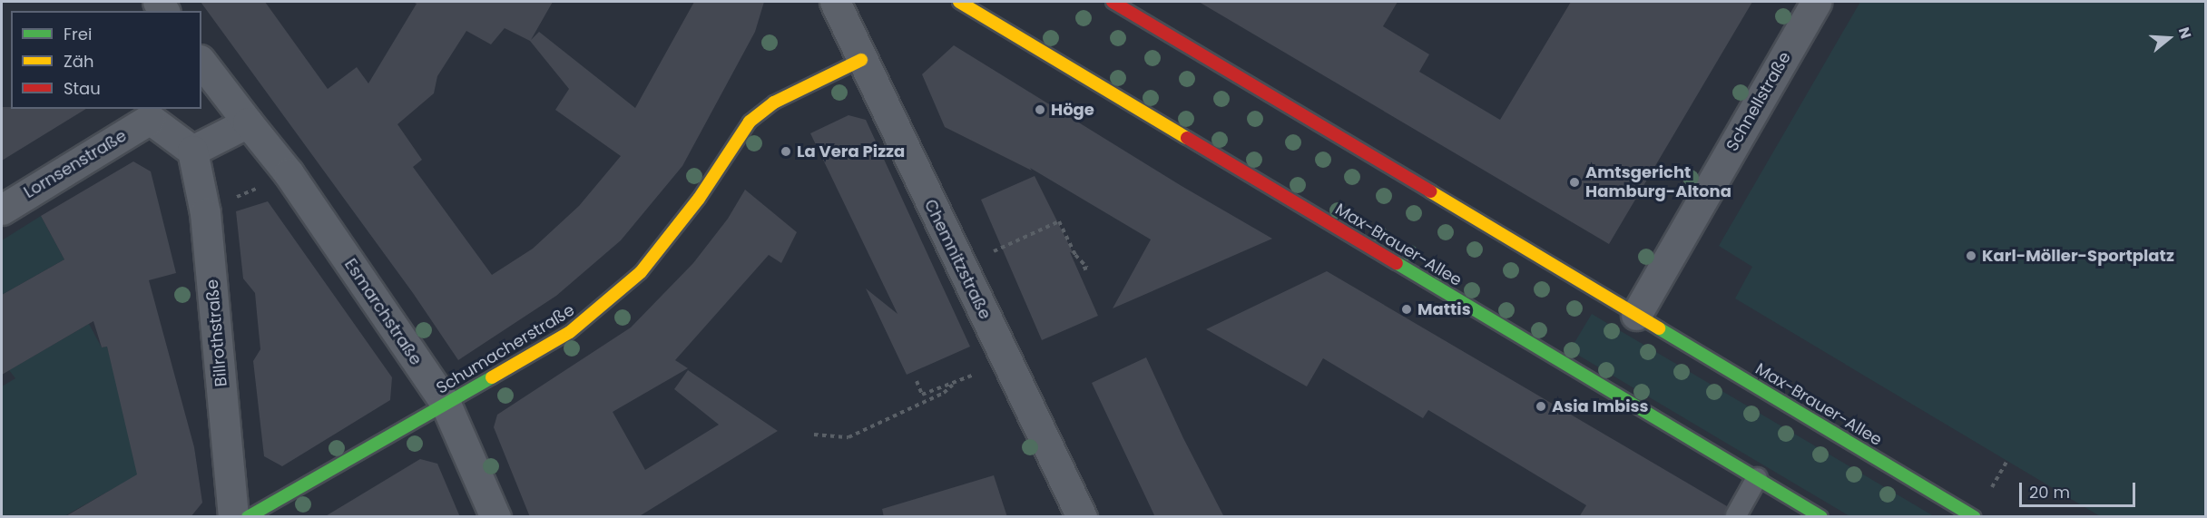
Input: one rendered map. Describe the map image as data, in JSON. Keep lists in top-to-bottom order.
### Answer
{
  "streets": {
    "main road": ["Max-Brauer-Allee", "Schumacherstraße"],
    "street": [
      "Schnellstraße",
      "Lornsenstraße",
      "Chemnitzstraße",
      "Esmarchstraße",
      "Billrothstraße"
    ]
  },
  "crossings": [
    ["Schnellstraße", "Max-Brauer-Allee"],
    ["Chemnitzstraße", "Schumacherstraße"],
    ["Esmarchstraße", "Schumacherstraße"]
  ],
  "places": [
    "Höge",
    "La Vera Pizza",
    "Amtsgericht Hamburg-Altona",
    "Karl-Möller-Sportplatz",
    "Mattis",
    "Asia Imbiss"
  ],
  "legend": ["Frei", "Zäh", "Stau"],
  "scale_bar": "20 m",
  "north": "right"
}
